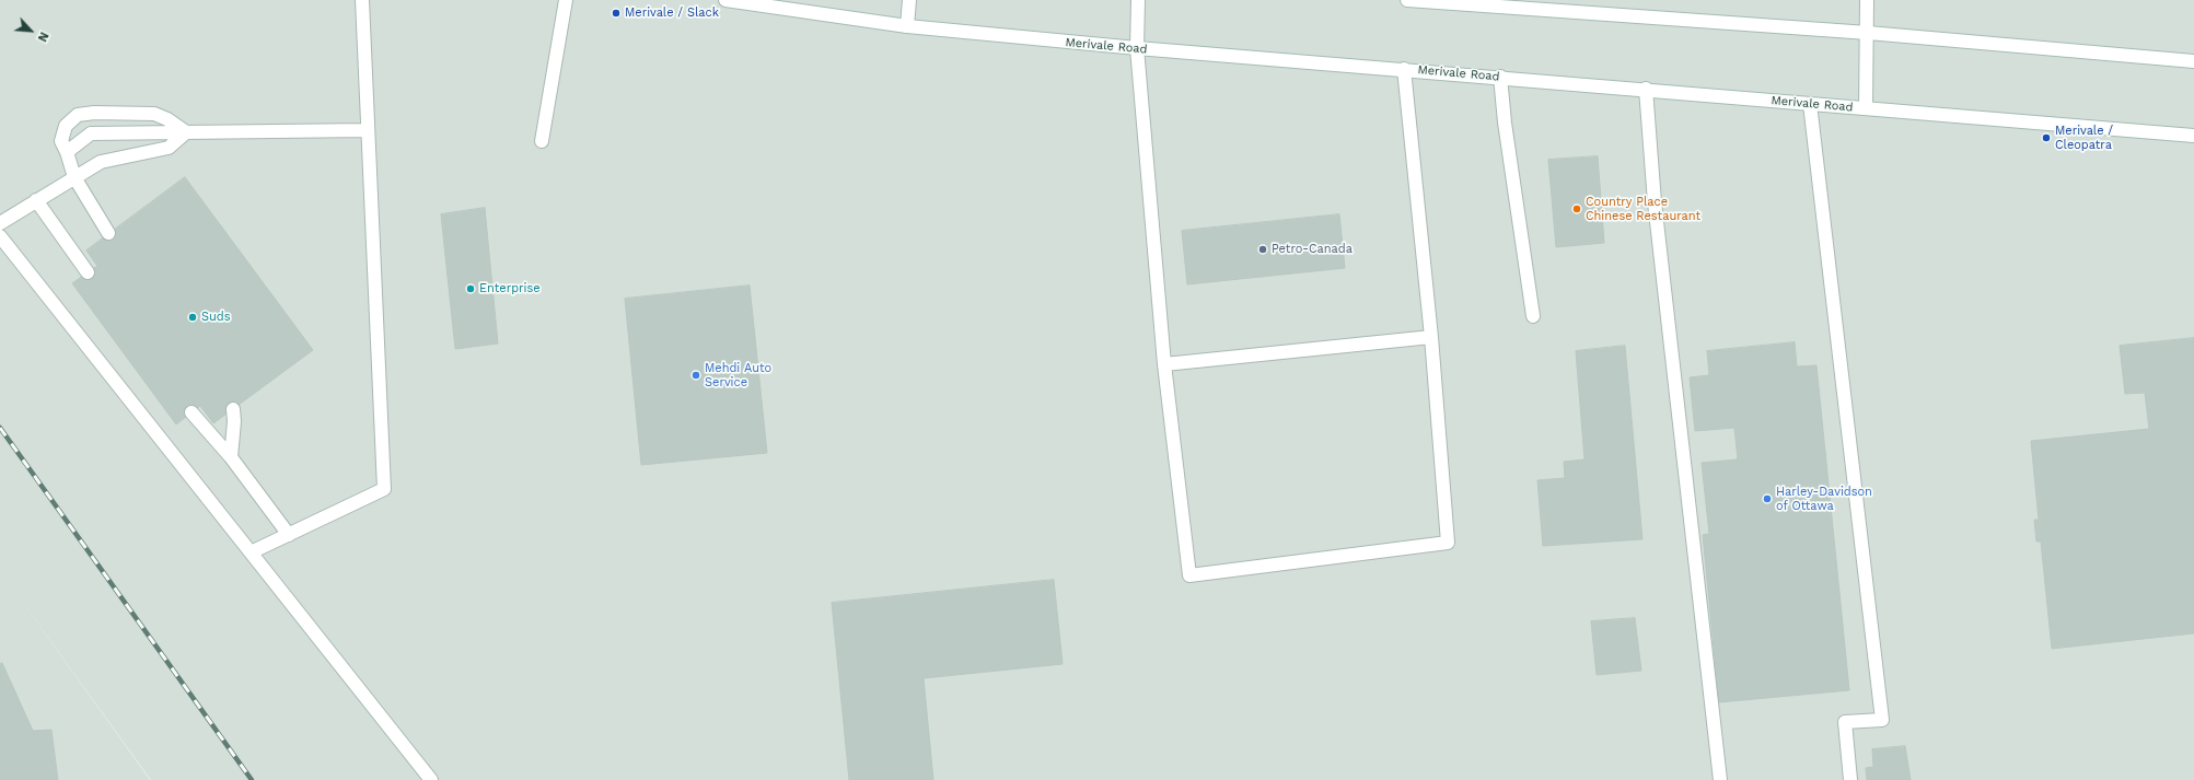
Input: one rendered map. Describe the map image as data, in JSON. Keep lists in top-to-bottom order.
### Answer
{
  "streets": {
    "main road": ["Merivale Road"]
  },
  "places": [
    "Merivale / Slack",
    "Merivale / Cleopatra",
    "Country Place Chinese Restaurant",
    "Petro-Canada",
    "Enterprise",
    "Suds",
    "Mehdi Auto Service",
    "Harley-Davidson of Ottawa"
  ],
  "north": "bottom right"
}
